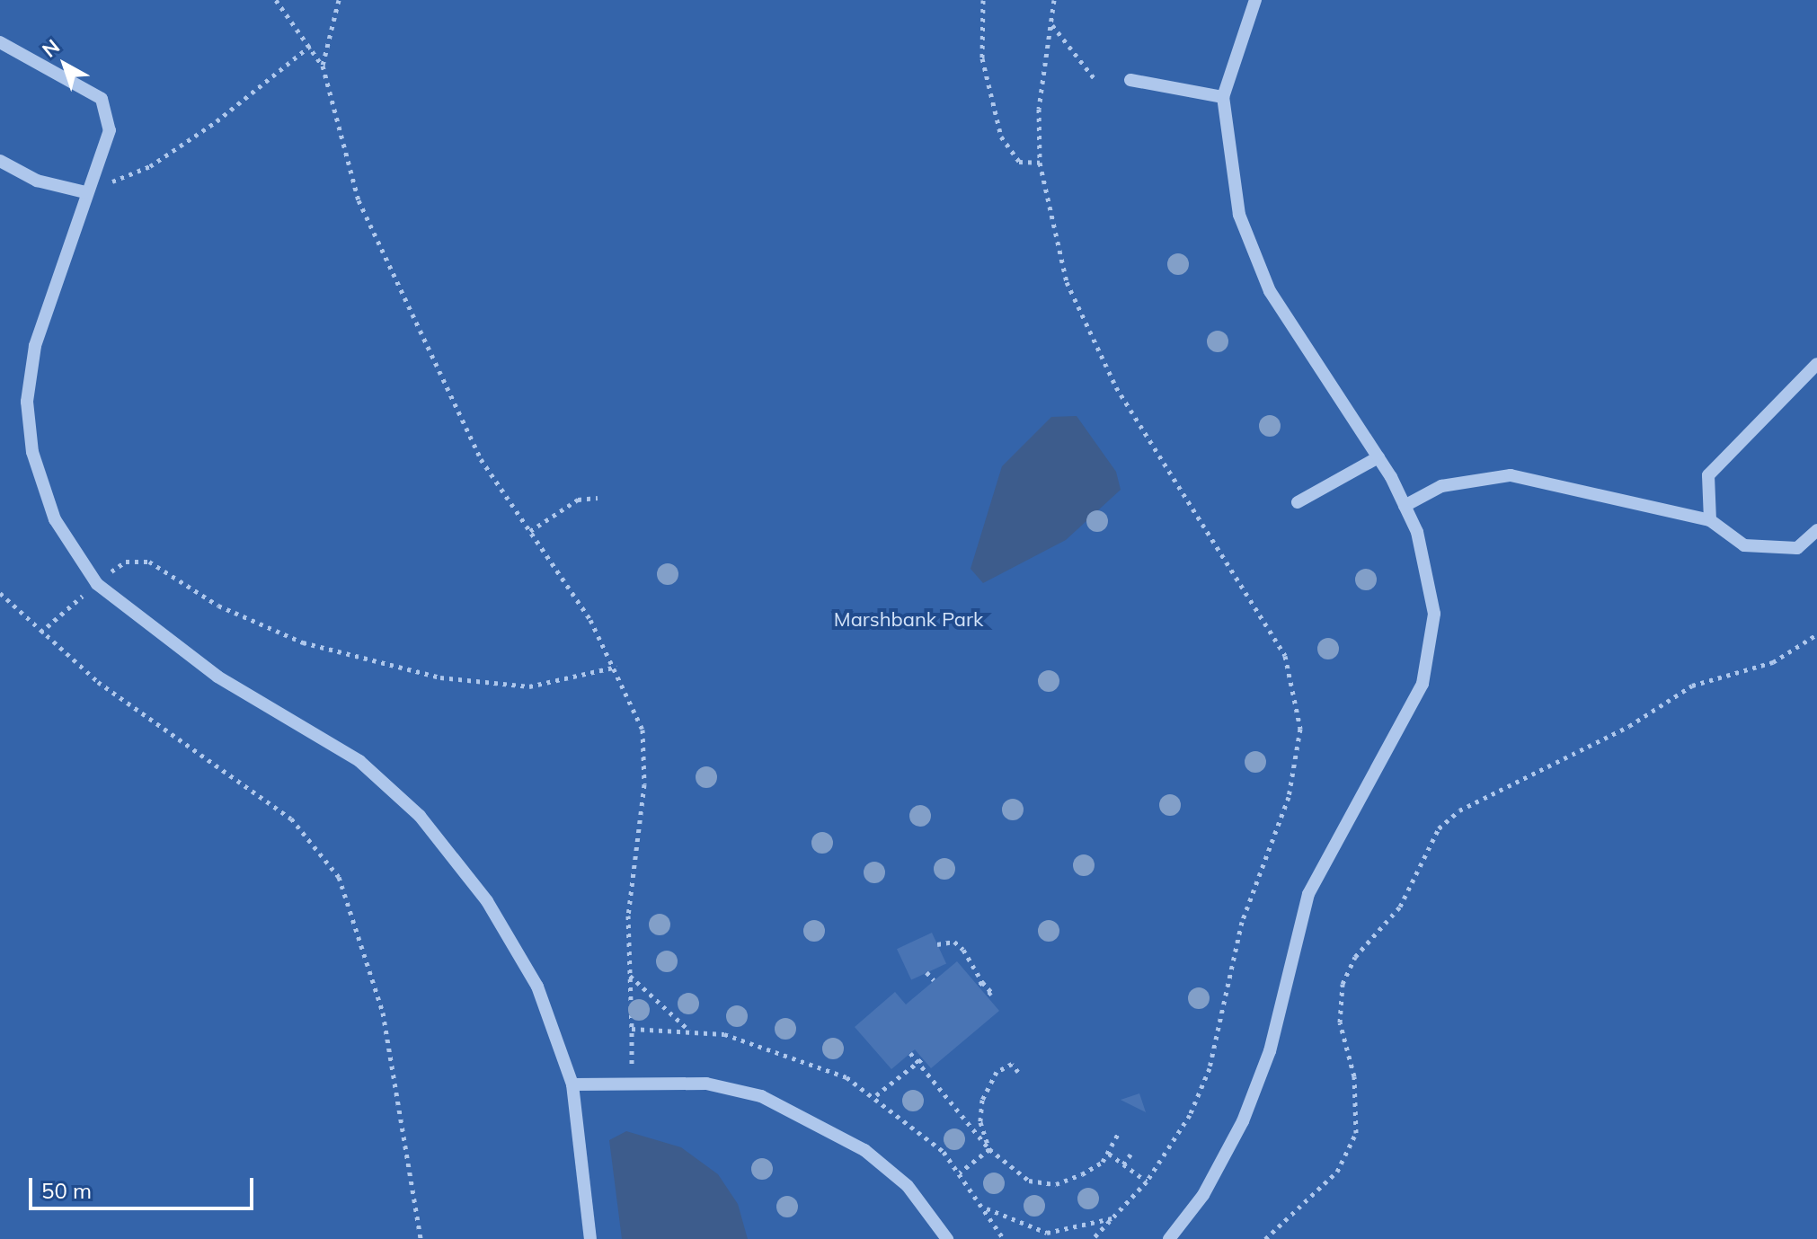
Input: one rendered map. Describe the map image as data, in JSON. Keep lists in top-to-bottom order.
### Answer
{
  "parks": ["Marshbank Park"],
  "scale_bar": "50 m",
  "north": "top left"
}
